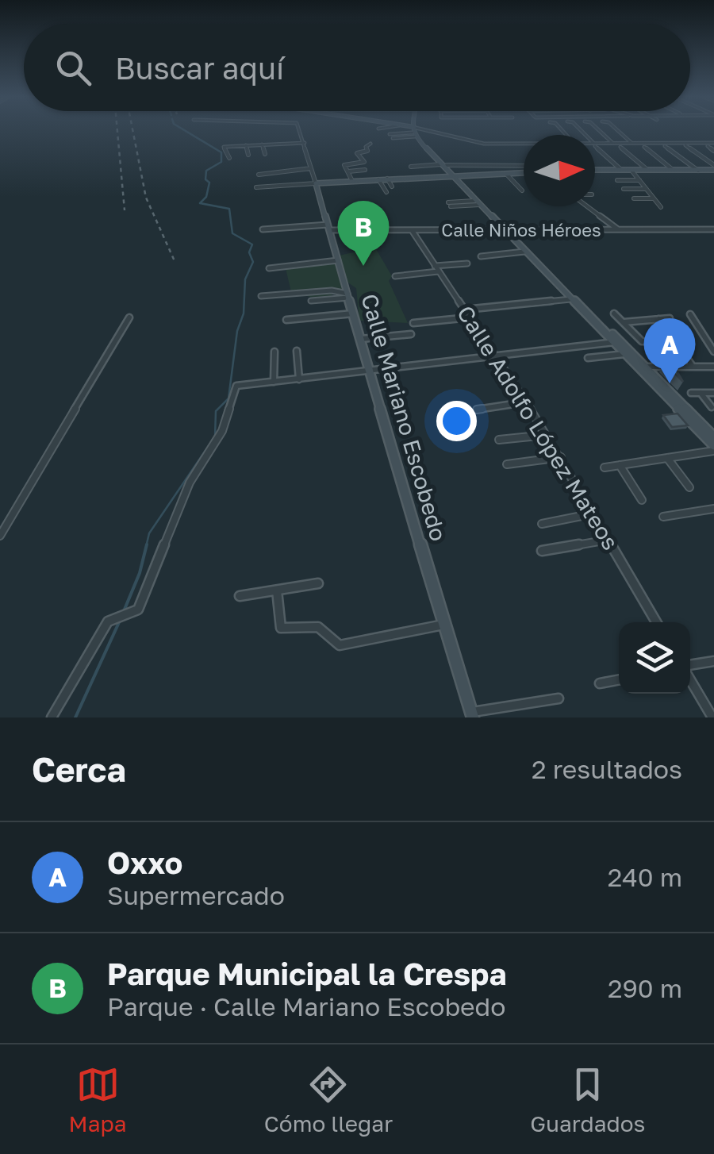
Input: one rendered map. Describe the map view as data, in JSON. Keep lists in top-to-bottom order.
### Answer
{
  "streets": {
    "main road": ["Calle Mariano Escobedo"],
    "street": ["Calle Niños Héroes", "Calle Adolfo López Mateos"]
  },
  "crossings": [
    ["Calle Niños Héroes", "Calle Mariano Escobedo"],
    ["Calle Niños Héroes", "Calle Adolfo López Mateos"]
  ],
  "north": "right",
  "page": {
    "search": "Buscar aquí",
    "pins": ["B", "A"],
    "heading": ["Cerca", "2 resultados"],
    "list": [
      {
        "mark": "A",
        "name": "Oxxo",
        "note": "Supermercado",
        "value": "240 m"
      },
      {
        "mark": "B",
        "name": "Parque Municipal la Crespa",
        "note": "Parque · Calle Mariano Escobedo",
        "value": "290 m"
      }
    ],
    "nav": ["Mapa", "Cómo llegar", "Guardados"]
  }
}
